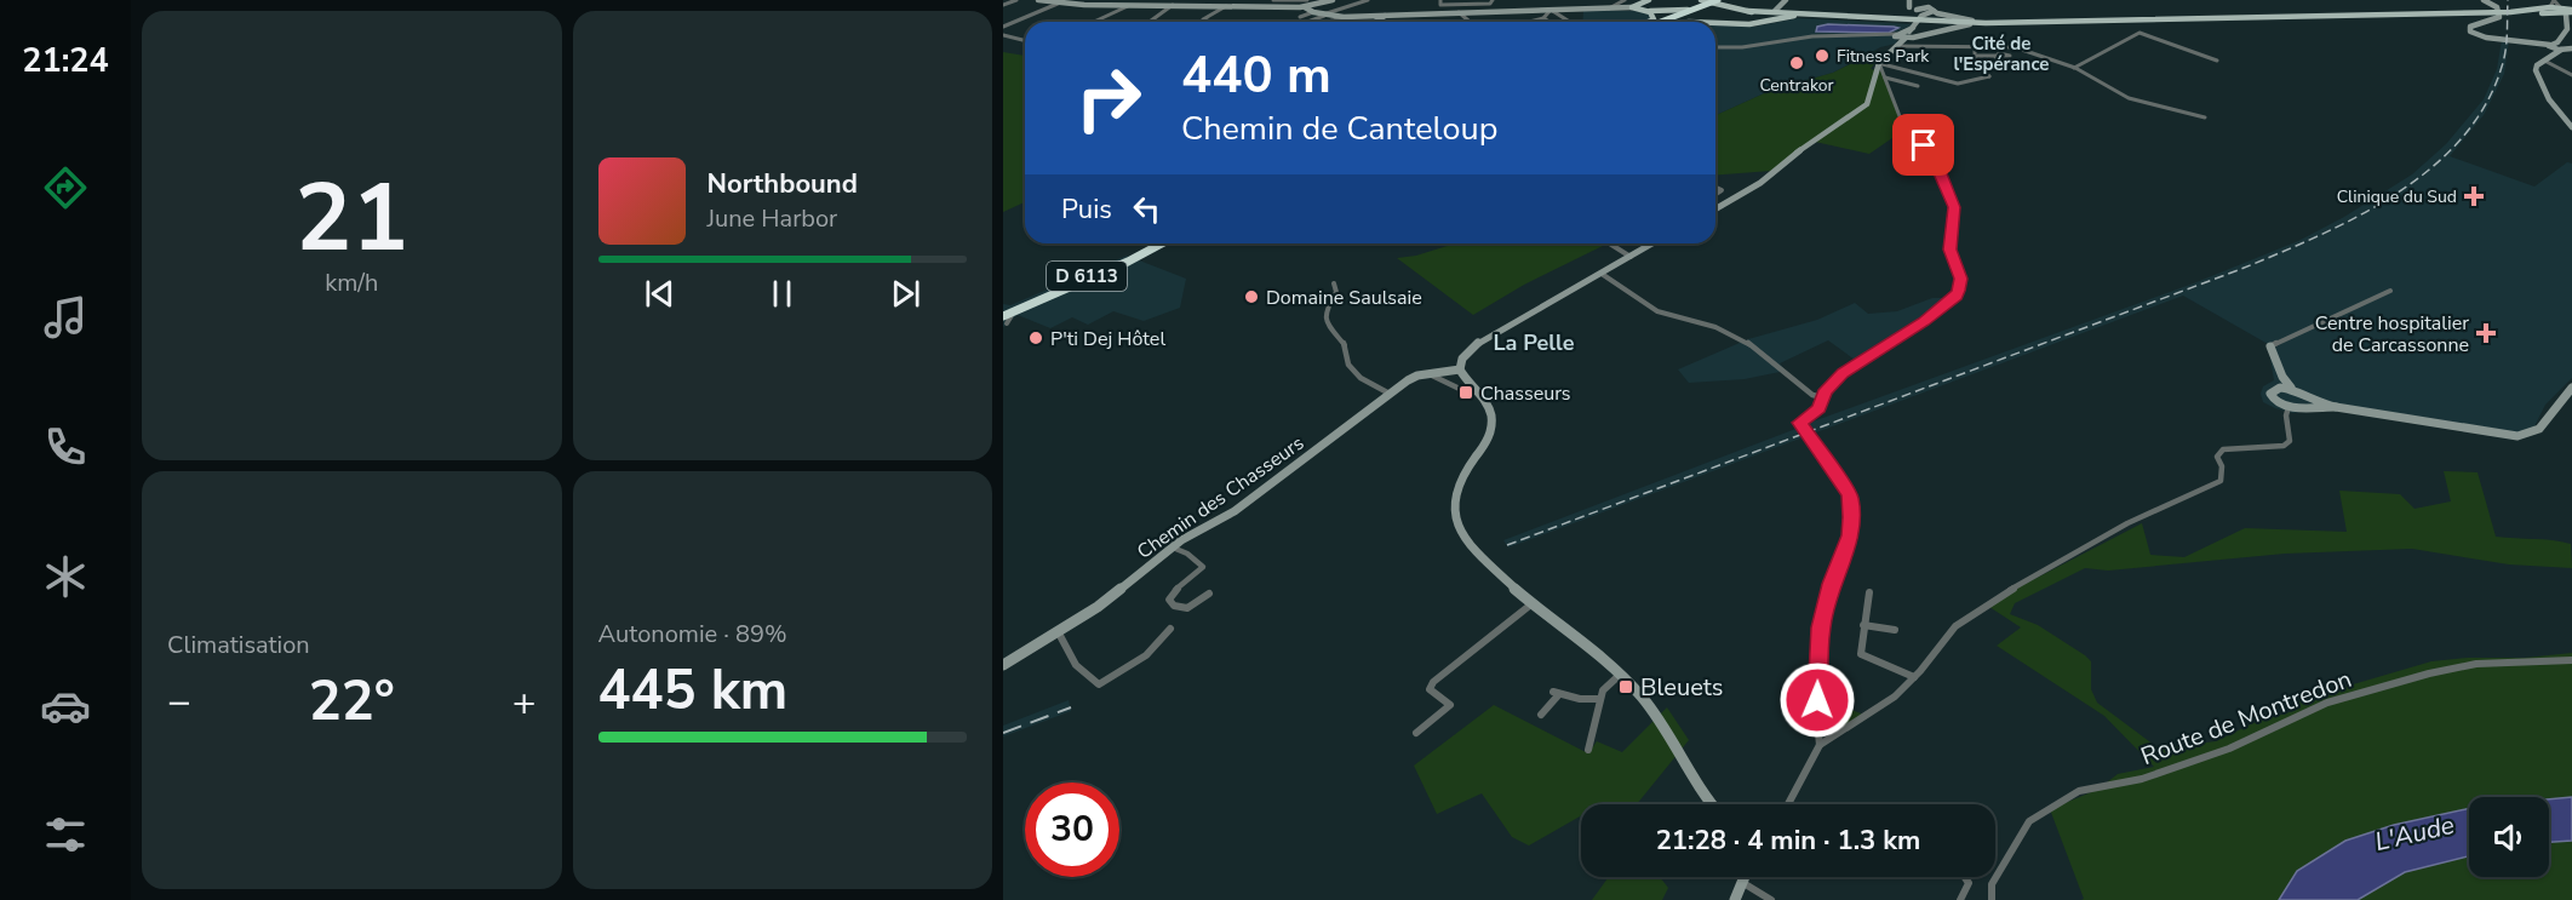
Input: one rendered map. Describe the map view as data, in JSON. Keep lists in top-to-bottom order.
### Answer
{
  "streets": {
    "highway": ["D 6113"],
    "street": ["Chemin des Chasseurs", "Route de Montredon"]
  },
  "districts": ["Cité de l'Espérance", "La Pelle"],
  "water": ["L'Aude"],
  "places": {
    "other": [
      "Fitness Park",
      "Centrakor",
      "Domaine Saulsaie",
      "P'ti Dej Hôtel"
    ],
    "health": ["Clinique du Sud", "Centre hospitalier de Carcassonne"],
    "transit": ["Chasseurs", "Bleuets"]
  },
  "page": {
    "tabs": "21:24",
    "tile": [
      ["21", "km/h"],
      "Climatisation",
      ["Autonomie · 89%", "445 km"]
    ],
    "turn": ["440 m", "Chemin de Canteloup"],
    "song": ["Northbound", "June Harbor"],
    "then": "Puis",
    "heat": ["−", "22°", "+"],
    "limit": "30",
    "trip": "21:28 · 4 min · 1.3 km"
  }
}
